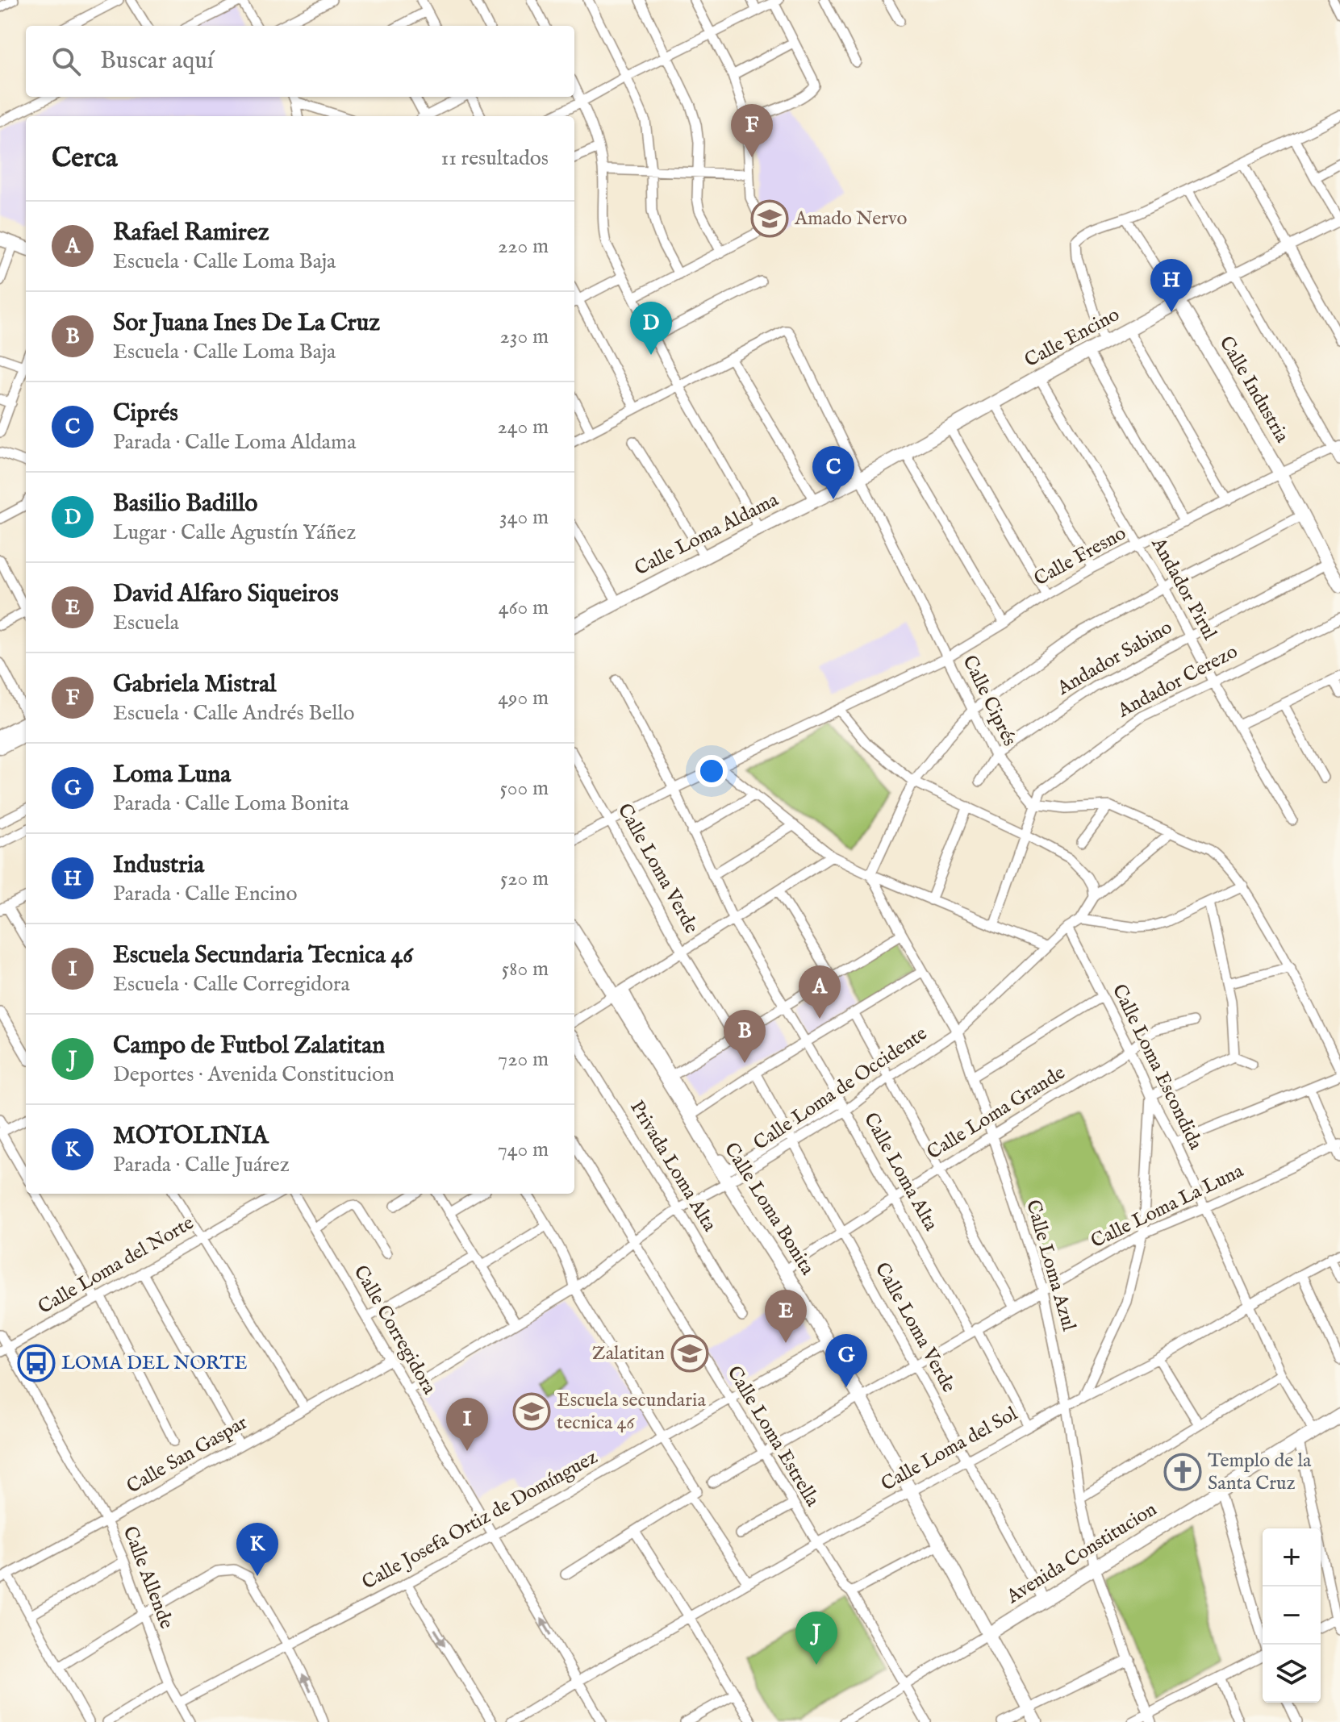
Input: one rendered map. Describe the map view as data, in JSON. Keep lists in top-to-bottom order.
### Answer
{
  "streets": {
    "street": [
      "Calle Encino",
      "Calle Industria",
      "Calle Loma Aldama",
      "Calle Fresno",
      "Andador Pirul",
      "Andador Sabino",
      "Andador Cerezo",
      "Calle Ciprés",
      "Calle Loma Verde",
      "Calle Loma Escondida",
      "Calle Loma de Occidente",
      "Calle Loma Grande",
      "Privada Loma Alta",
      "Calle Loma Alta",
      "Calle Loma La Luna",
      "Calle Loma Bonita",
      "Calle Loma del Norte",
      "Calle Loma Azul",
      "Calle Corregidora",
      "Calle Loma Estrella",
      "Calle Loma del Sol",
      "Calle San Gaspar",
      "Calle Josefa Ortiz de Domínguez",
      "Avenida Constitucion",
      "Calle Allende"
    ]
  },
  "crossings": [
    ["Calle Encino", "Calle Industria"],
    ["Calle Encino", "Calle Loma Aldama"],
    ["Calle Encino", "Andador Pirul"],
    ["Calle Encino", "Calle Ciprés"],
    ["Calle Industria", "Calle Fresno"],
    ["Calle Industria", "Andador Sabino"],
    ["Calle Loma Aldama", "Calle Ciprés"],
    ["Calle Fresno", "Andador Pirul"],
    ["Calle Fresno", "Calle Ciprés"],
    ["Calle Fresno", "Calle Loma Verde"],
    ["Calle Fresno", "Calle Loma Alta"],
    ["Andador Pirul", "Andador Sabino"],
    ["Andador Pirul", "Andador Cerezo"],
    ["Andador Sabino", "Calle Ciprés"],
    ["Andador Cerezo", "Calle Ciprés"],
    ["Calle Loma Verde", "Calle Loma de Occidente"],
    ["Calle Loma Verde", "Calle Loma Grande"],
    ["Calle Loma Verde", "Calle Loma La Luna"],
    ["Calle Loma Verde", "Calle Loma del Sol"],
    ["Calle Loma Verde", "Avenida Constitucion"],
    ["Calle Loma Escondida", "Calle Loma de Occidente"],
    ["Calle Loma Escondida", "Calle Loma Grande"],
    ["Calle Loma Escondida", "Calle Loma La Luna"],
    ["Calle Loma Escondida", "Calle Loma del Sol"],
    ["Calle Loma Escondida", "Avenida Constitucion"],
    ["Calle Loma de Occidente", "Privada Loma Alta"],
    ["Calle Loma de Occidente", "Calle Loma Alta"],
    ["Calle Loma de Occidente", "Calle Loma Bonita"],
    ["Calle Loma de Occidente", "Calle Loma Azul"],
    ["Calle Loma de Occidente", "Calle Corregidora"],
    ["Calle Loma de Occidente", "Calle Loma Estrella"],
    ["Calle Loma Grande", "Calle Loma Alta"],
    ["Calle Loma Grande", "Calle Loma Bonita"],
    ["Calle Loma Grande", "Calle Loma Azul"],
    ["Calle Loma Alta", "Calle Loma La Luna"],
    ["Calle Loma Alta", "Calle Loma del Sol"],
    ["Calle Loma La Luna", "Calle Loma Bonita"],
    ["Calle Loma La Luna", "Calle Loma Azul"],
    ["Calle Loma La Luna", "Calle Loma Estrella"],
    ["Calle Loma Bonita", "Calle Loma del Sol"],
    ["Calle Loma Bonita", "Calle Josefa Ortiz de Domínguez"],
    ["Calle Loma Bonita", "Avenida Constitucion"],
    ["Calle Loma del Norte", "Calle Allende"],
    ["Calle Loma Azul", "Calle Loma del Sol"],
    ["Calle Loma Azul", "Avenida Constitucion"],
    ["Calle Corregidora", "Calle Loma del Sol"],
    ["Calle Corregidora", "Calle San Gaspar"],
    ["Calle Corregidora", "Calle Josefa Ortiz de Domínguez"],
    ["Calle Loma Estrella", "Calle Loma del Sol"],
    ["Calle Loma Estrella", "Calle Josefa Ortiz de Domínguez"],
    ["Calle Loma Estrella", "Avenida Constitucion"],
    ["Calle San Gaspar", "Calle Allende"],
    ["Calle Josefa Ortiz de Domínguez", "Calle Allende"]
  ],
  "places": {
    "school or university": ["Amado Nervo", "Zalatitan", "Escuela secundaria tecnica 46"],
    "bus stop": ["LOMA DEL NORTE"],
    "church": ["Templo de la Santa Cruz"]
  },
  "page": {
    "search": "Buscar aquí",
    "pins": [
      "F",
      "H",
      "D",
      "C",
      "A",
      "B",
      "E",
      "G",
      "I",
      "K",
      "J"
    ],
    "heading": ["Cerca", "11 resultados"],
    "list": [
      {
        "mark": "A",
        "name": "Rafael Ramirez",
        "note": "Escuela · Calle Loma Baja",
        "value": "220 m"
      },
      {
        "mark": "B",
        "name": "Sor Juana Ines De La Cruz",
        "note": "Escuela · Calle Loma Baja",
        "value": "230 m"
      },
      {
        "mark": "C",
        "name": "Ciprés",
        "note": "Parada · Calle Loma Aldama",
        "value": "240 m"
      },
      {
        "mark": "D",
        "name": "Basilio Badillo",
        "note": "Lugar · Calle Agustín Yáñez",
        "value": "340 m"
      },
      {
        "mark": "E",
        "name": "David Alfaro Siqueiros",
        "note": "Escuela",
        "value": "460 m"
      },
      {
        "mark": "F",
        "name": "Gabriela Mistral",
        "note": "Escuela · Calle Andrés Bello",
        "value": "490 m"
      },
      {
        "mark": "G",
        "name": "Loma Luna",
        "note": "Parada · Calle Loma Bonita",
        "value": "500 m"
      },
      {
        "mark": "H",
        "name": "Industria",
        "note": "Parada · Calle Encino",
        "value": "520 m"
      },
      {
        "mark": "I",
        "name": "Escuela Secundaria Tecnica 46",
        "note": "Escuela · Calle Corregidora",
        "value": "580 m"
      },
      {
        "mark": "J",
        "name": "Campo de Futbol Zalatitan",
        "note": "Deportes · Avenida Constitucion",
        "value": "720 m"
      },
      {
        "mark": "K",
        "name": "MOTOLINIA",
        "note": "Parada · Calle Juárez",
        "value": "740 m"
      }
    ],
    "map_buttons": ["+", "−"]
  }
}
